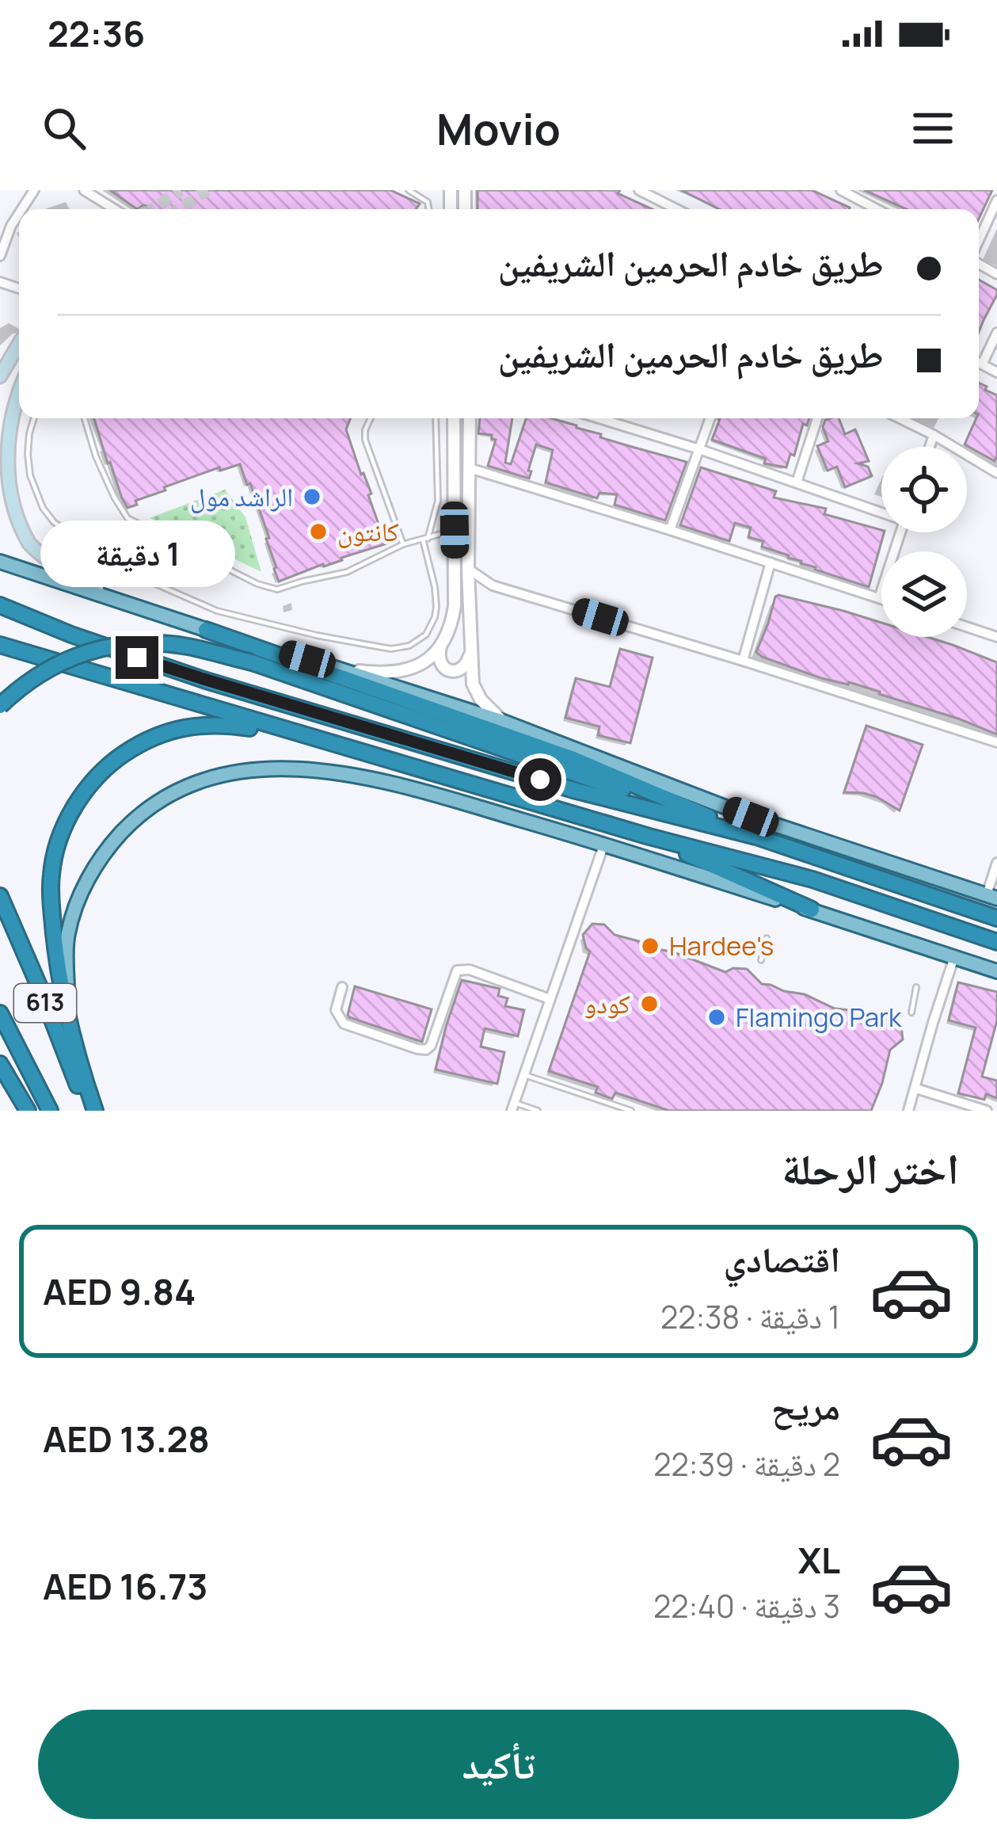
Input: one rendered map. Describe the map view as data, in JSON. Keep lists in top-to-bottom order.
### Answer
{
  "streets": {
    "highway": ["613"]
  },
  "places": [
    "الراشد مول",
    "كانتون",
    "Hardee's",
    "كودو",
    "Flamingo Park"
  ],
  "page": {
    "status": "22:36",
    "header": "Movio",
    "banner": ["طريق خادم الحرمين الشريفين", "طريق خادم الحرمين الشريفين"],
    "bubble": "1 دقيقة",
    "heading": "اختر الرحلة",
    "list": [
      {
        "name": "اقتصادي",
        "note": "1 دقيقة · 22:38",
        "value": "AED 9.84"
      },
      {
        "name": "مريح",
        "note": "2 دقيقة · 22:39",
        "value": "AED 13.28"
      },
      {
        "name": "XL",
        "note": "3 دقيقة · 22:40",
        "value": "AED 16.73"
      }
    ],
    "buttons": "تأكيد"
  }
}
